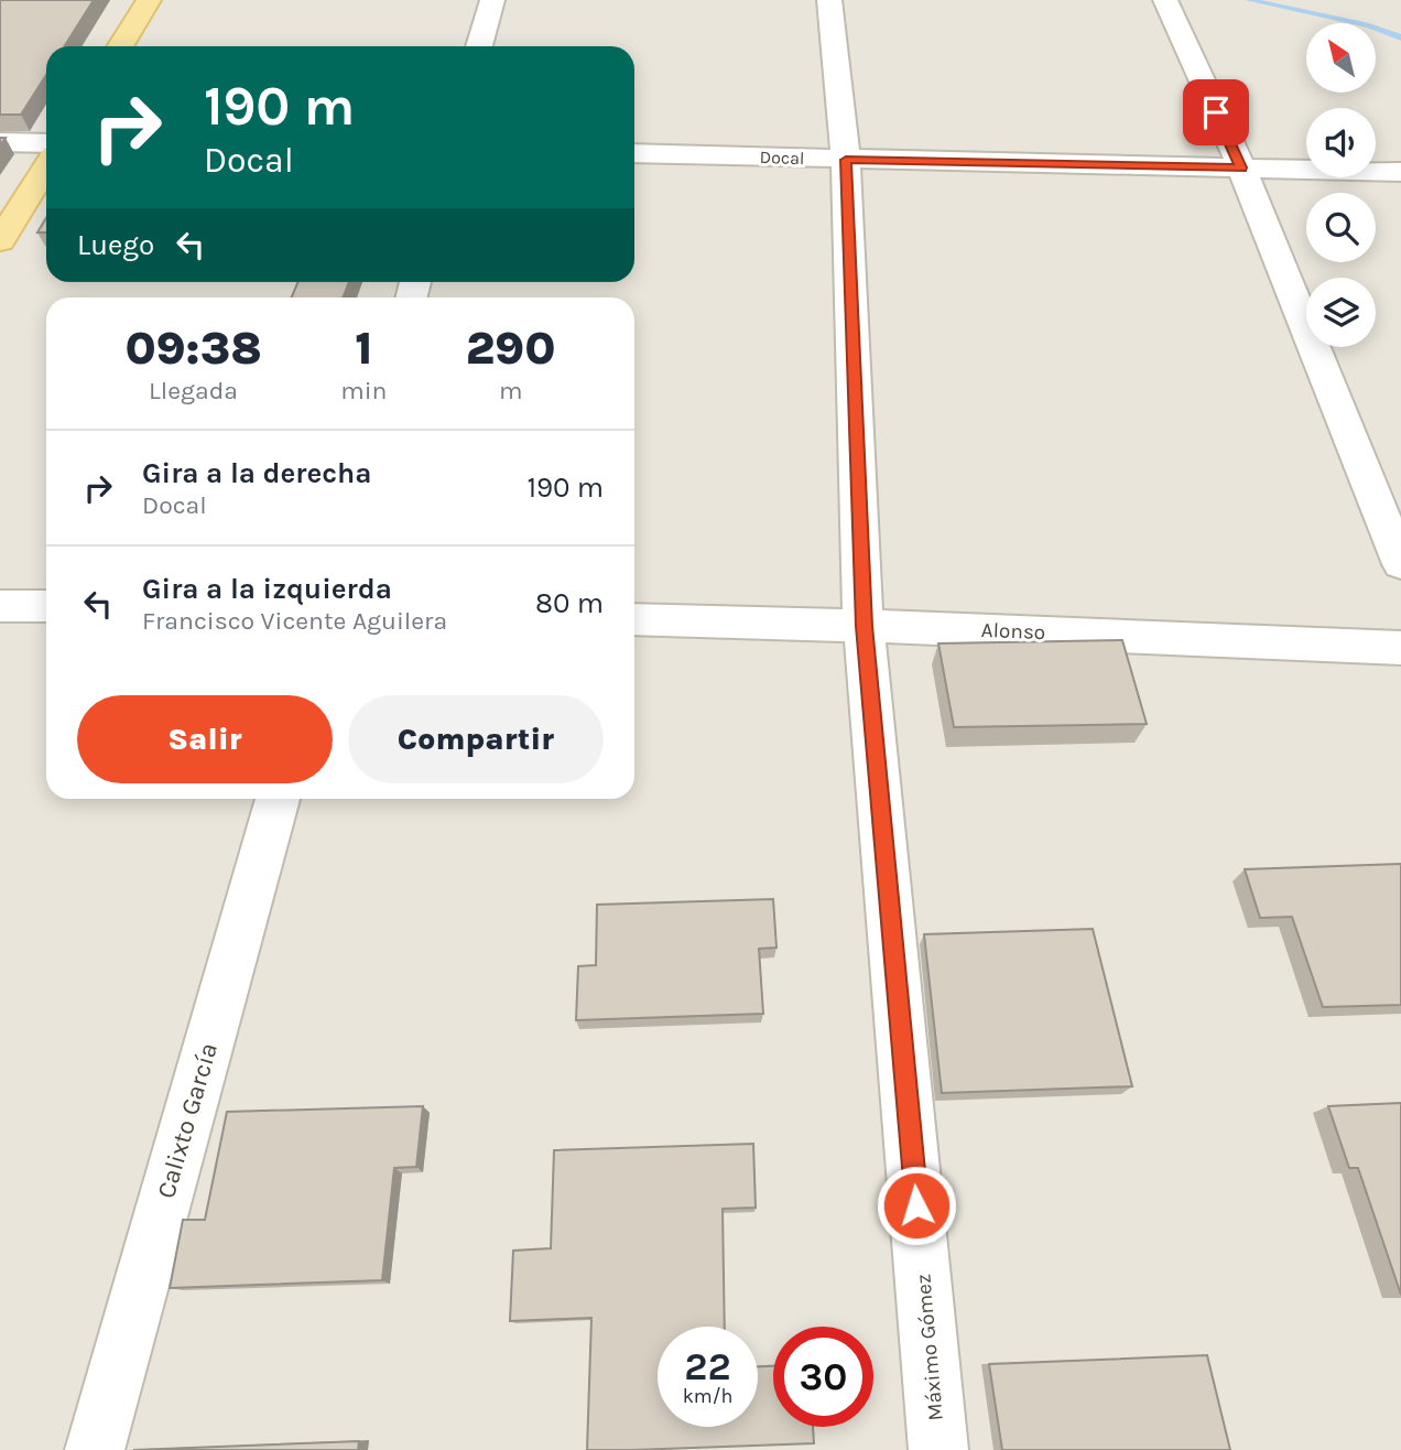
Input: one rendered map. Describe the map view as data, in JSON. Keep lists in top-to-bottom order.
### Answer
{
  "streets": {
    "street": [
      "Docal",
      "Alonso",
      "Calixto García",
      "Máximo Gómez"
    ]
  },
  "crossings": [
    ["Docal", "Máximo Gómez"],
    ["Alonso", "Máximo Gómez"]
  ],
  "north": "top left",
  "page": {
    "turn": ["190 m", "Docal"],
    "then": "Luego",
    "eta": [
      "09:38",
      "Llegada",
      "1",
      "min",
      "290",
      "m"
    ],
    "list": [
      {
        "name": "Gira a la derecha",
        "note": "Docal",
        "value": "190 m"
      },
      {
        "name": "Gira a la izquierda",
        "note": "Francisco Vicente Aguilera",
        "value": "80 m"
      }
    ],
    "buttons": ["Salir", "Compartir"],
    "speed": "22 km/h",
    "limit": "30"
  }
}
